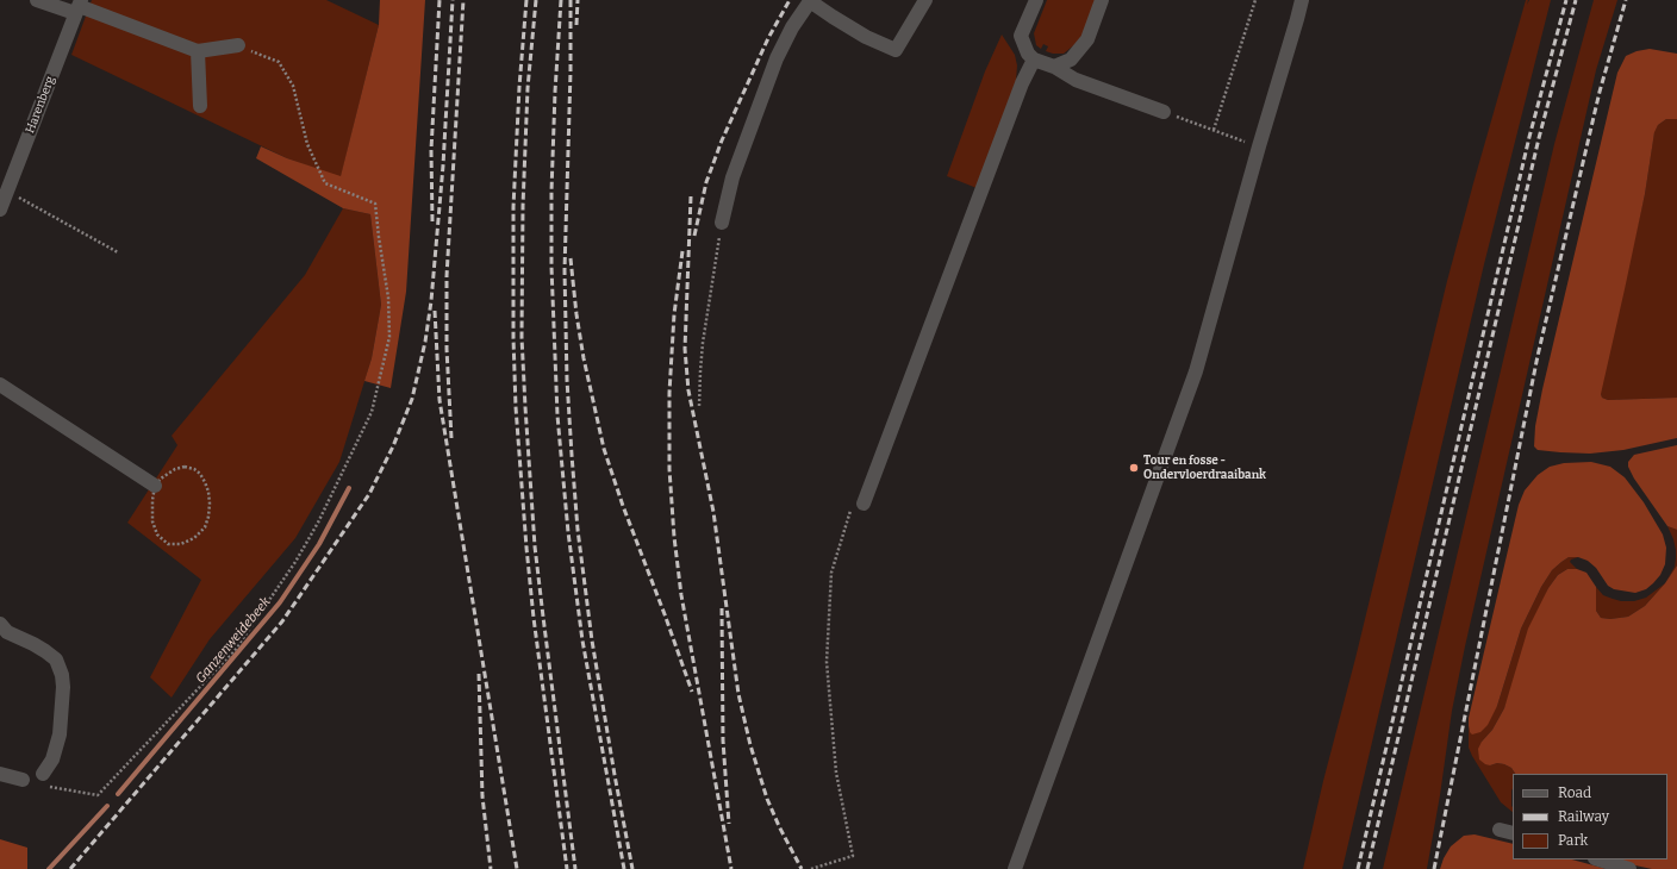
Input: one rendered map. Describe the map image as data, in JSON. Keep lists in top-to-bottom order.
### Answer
{
  "streets": {
    "street": ["Harenberg"]
  },
  "water": ["Ganzenweidebeek"],
  "places": ["Tour en fosse - Ondervloerdraaibank"],
  "legend": ["Road", "Railway", "Park"]
}
